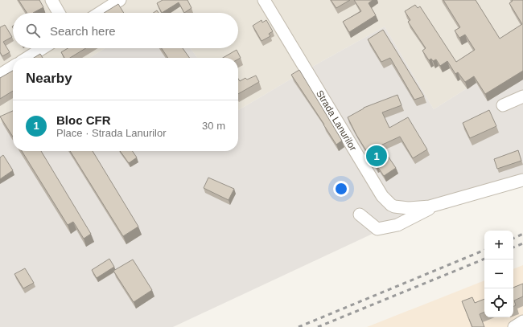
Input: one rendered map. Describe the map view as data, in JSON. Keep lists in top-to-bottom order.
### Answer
{
  "streets": {
    "street": ["Strada Lanurilor"]
  },
  "page": {
    "search": "Search here",
    "heading": "Nearby",
    "list": [
      {
        "mark": "1",
        "name": "Bloc CFR",
        "note": "Place · Strada Lanurilor",
        "value": "30 m"
      }
    ],
    "pins": "1",
    "map_buttons": ["+", "−"]
  }
}
